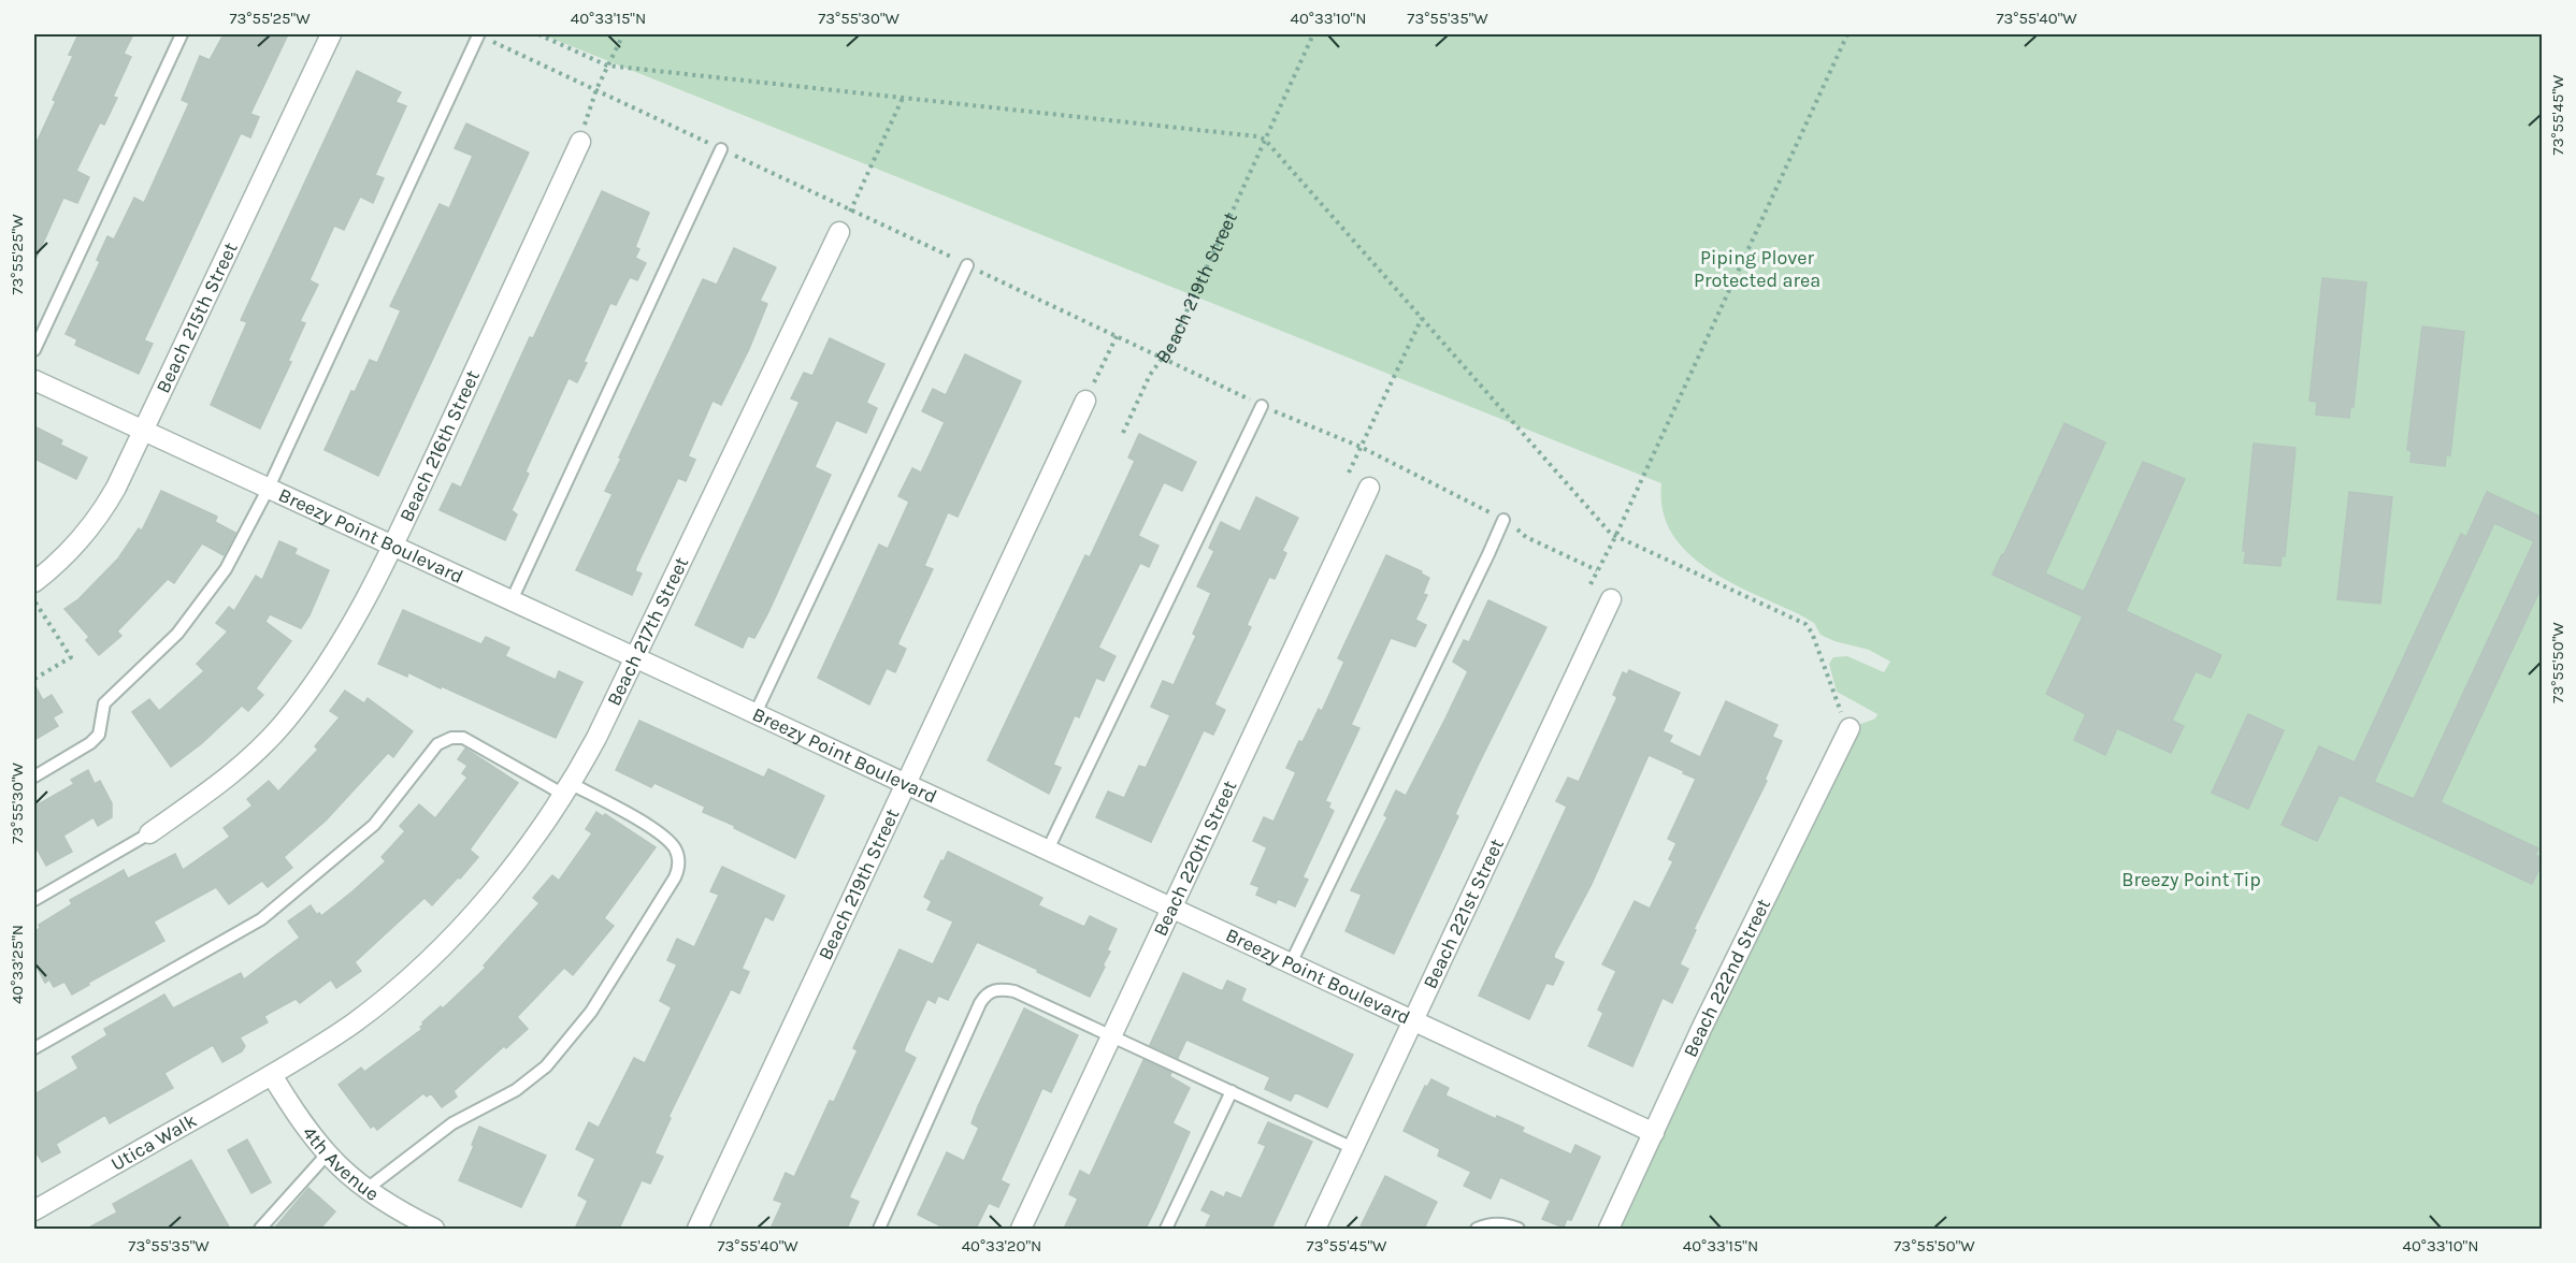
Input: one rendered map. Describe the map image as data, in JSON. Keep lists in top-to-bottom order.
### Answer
{
  "streets": {
    "street": [
      "Beach 219th Street",
      "Beach 215th Street",
      "Beach 216th Street",
      "Breezy Point Boulevard",
      "Beach 217th Street",
      "Beach 220th Street",
      "Beach 221st Street",
      "Beach 222nd Street",
      "Utica Walk",
      "4th Avenue"
    ]
  },
  "crossings": [
    ["Beach 219th Street", "Breezy Point Boulevard"],
    ["Beach 215th Street", "Breezy Point Boulevard"],
    ["Beach 216th Street", "Breezy Point Boulevard"],
    ["Breezy Point Boulevard", "Beach 217th Street"],
    ["Breezy Point Boulevard", "Beach 220th Street"],
    ["Breezy Point Boulevard", "Beach 221st Street"],
    ["Breezy Point Boulevard", "Beach 222nd Street"],
    ["Beach 217th Street", "Utica Walk"],
    ["Beach 217th Street", "4th Avenue"],
    ["Utica Walk", "4th Avenue"]
  ],
  "parks": ["Piping Plover Protected area", "Breezy Point Tip"],
  "coordinates": [
    "73°55'25\"W",
    "40°33'15\"N",
    "73°55'30\"W",
    "40°33'10\"N",
    "73°55'35\"W",
    "73°55'40\"W",
    "73°55'45\"W",
    "73°55'50\"W",
    "40°33'25\"N",
    "40°33'20\"N"
  ]
}
